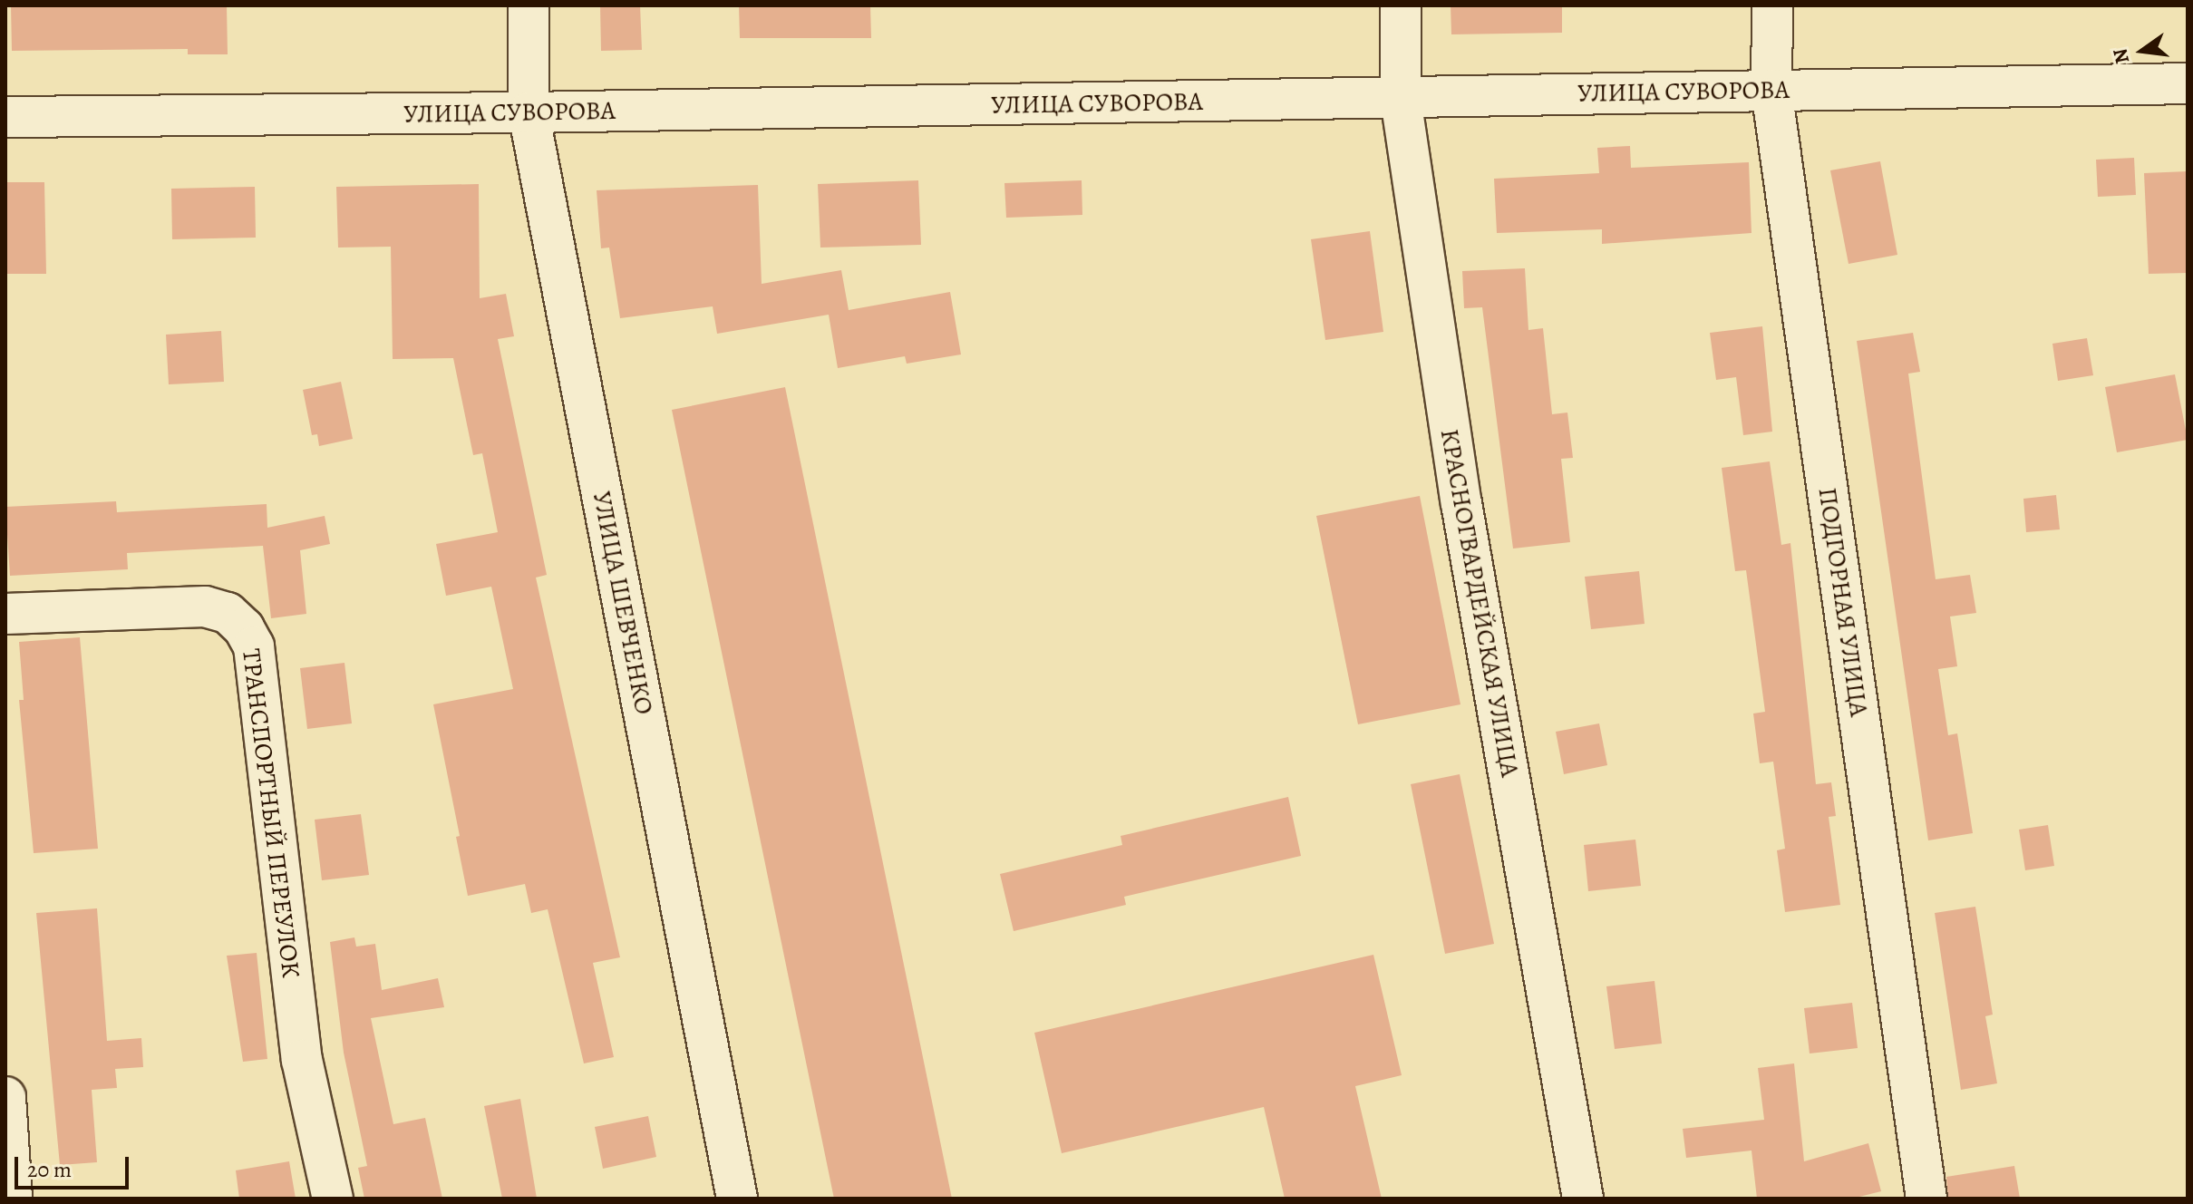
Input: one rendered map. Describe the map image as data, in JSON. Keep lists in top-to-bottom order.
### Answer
{
  "streets": {
    "street": [
      "УЛИЦА СУВОРОВА",
      "ПОДГОРНАЯ УЛИЦА",
      "УЛИЦА ШЕВЧЕНКО",
      "КРАСНОГВАРДЕЙСКАЯ УЛИЦА",
      "ТРАНСПОРТНЫЙ ПЕРЕУЛОК"
    ]
  },
  "crossings": [
    ["УЛИЦА СУВОРОВА", "ПОДГОРНАЯ УЛИЦА"],
    ["УЛИЦА СУВОРОВА", "УЛИЦА ШЕВЧЕНКО"],
    ["УЛИЦА СУВОРОВА", "КРАСНОГВАРДЕЙСКАЯ УЛИЦА"]
  ],
  "scale_bar": "20 m",
  "north": "left"
}
